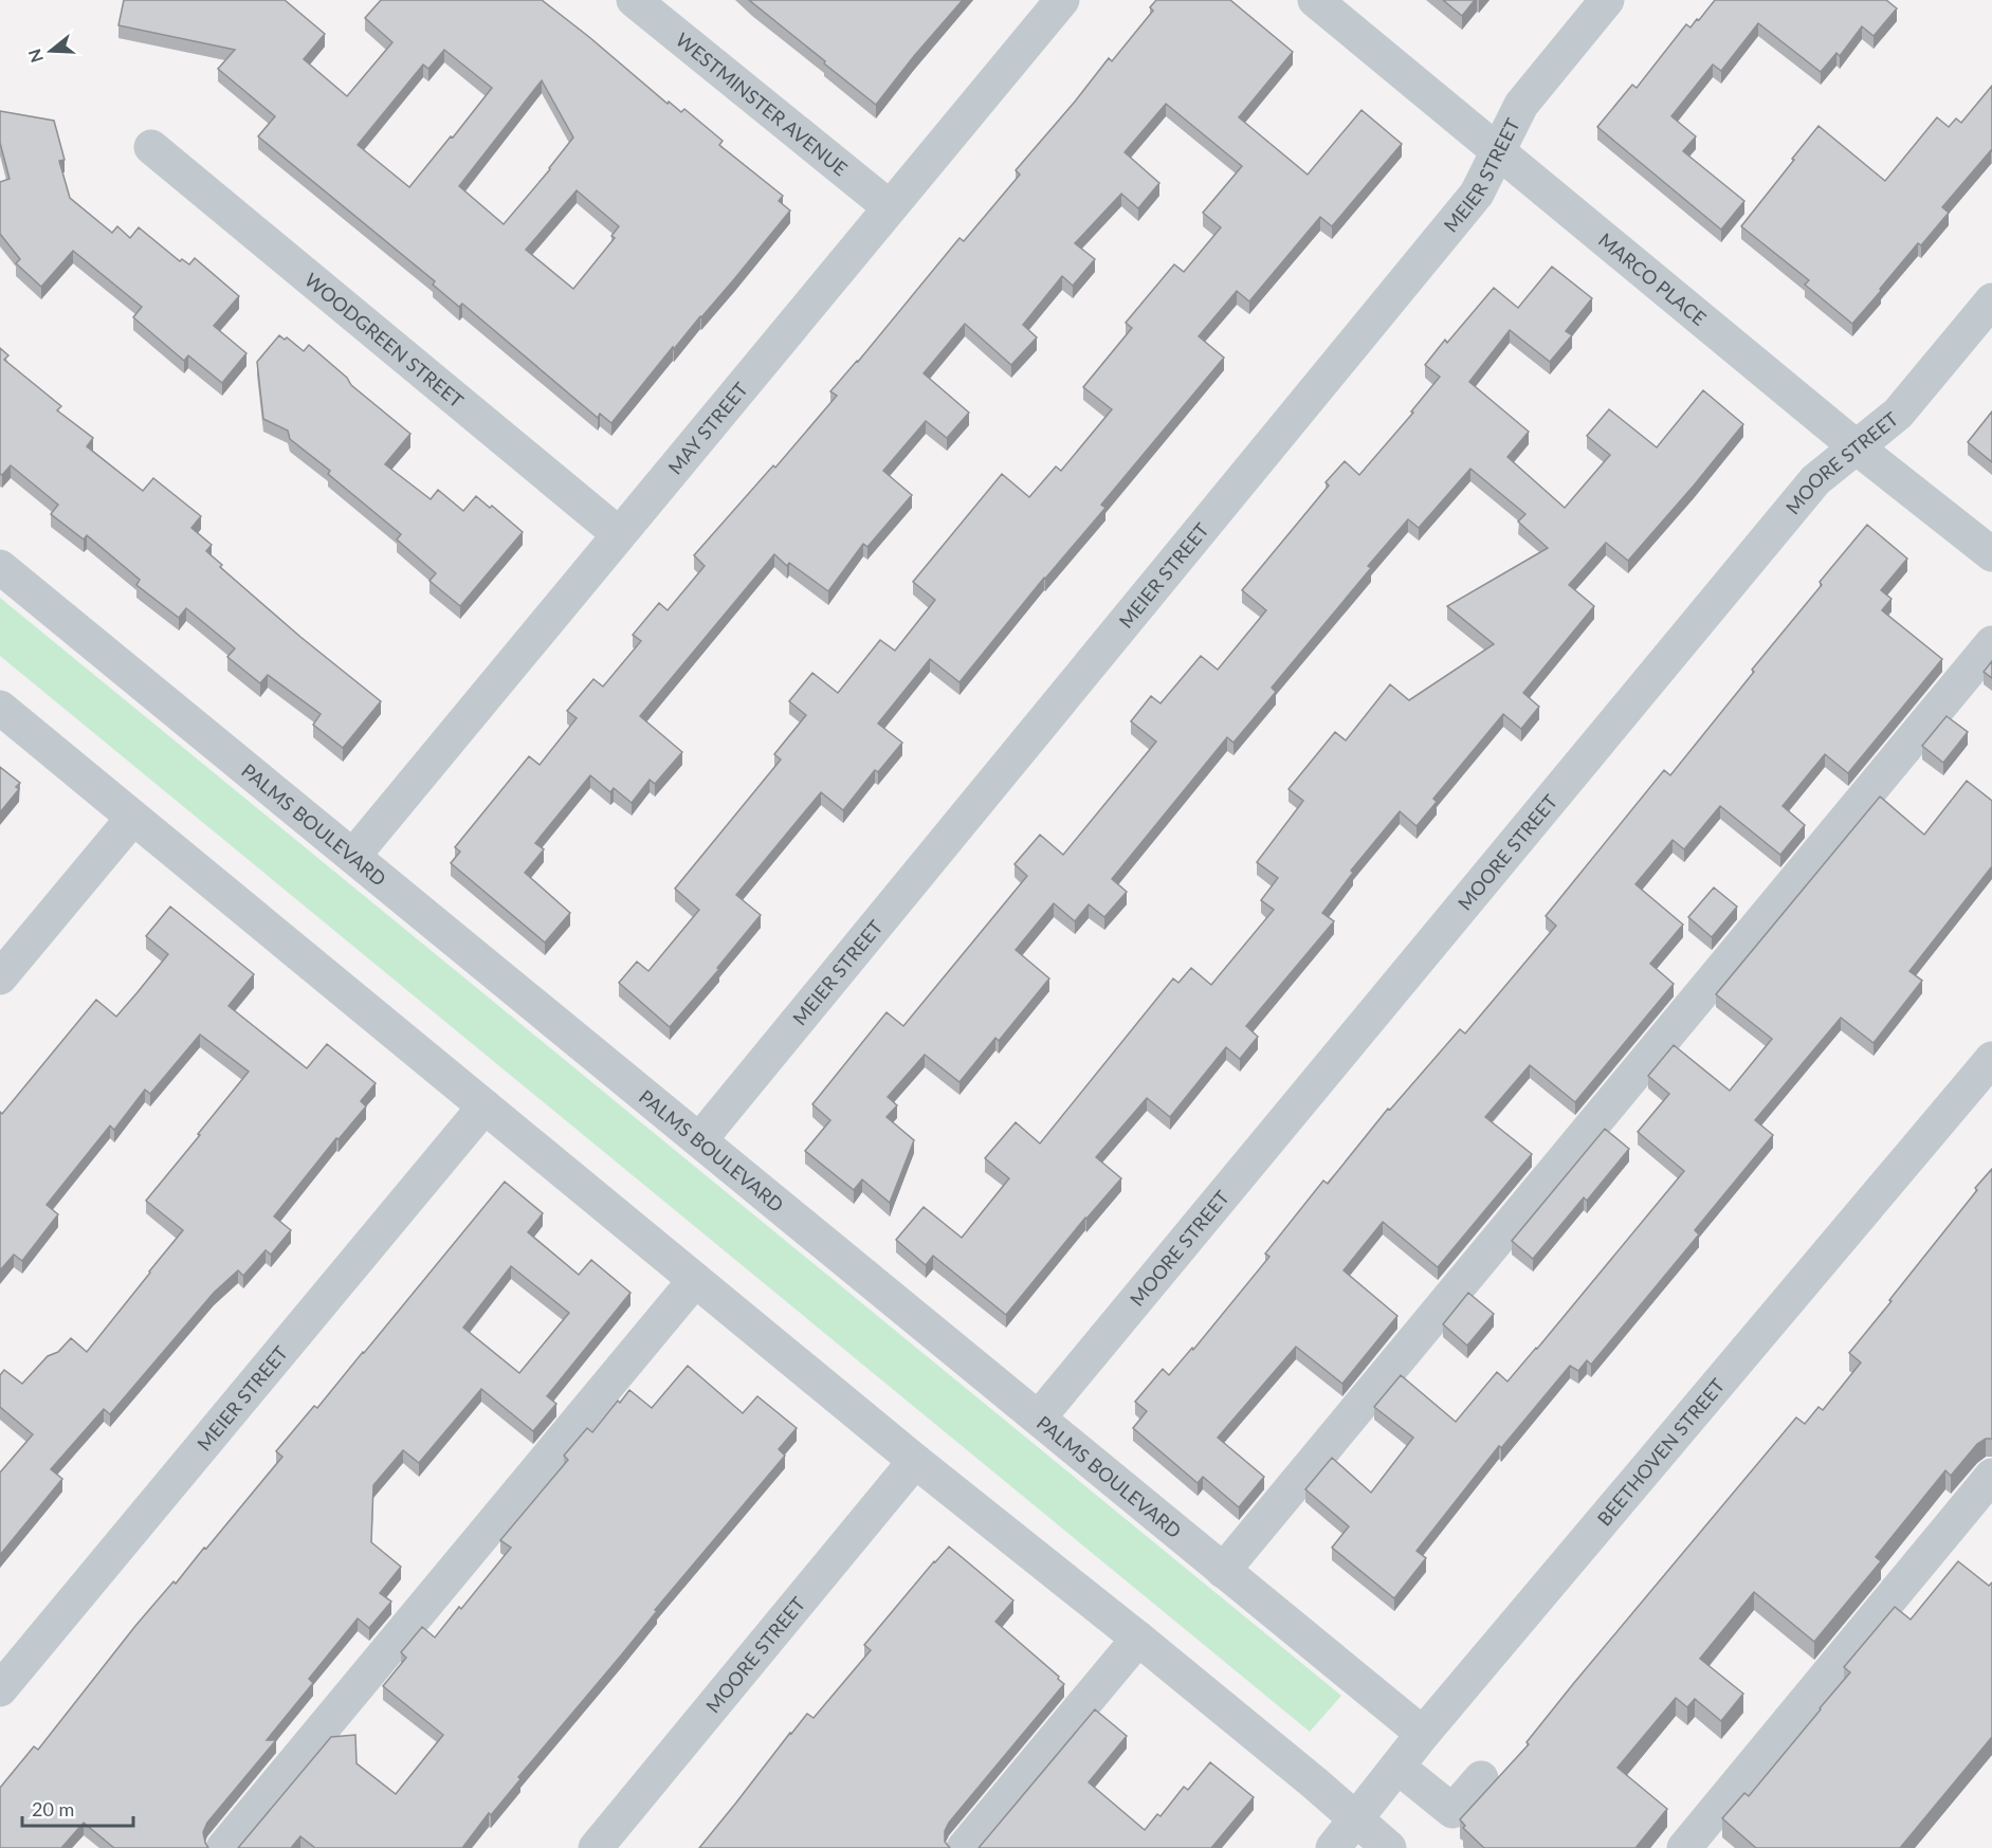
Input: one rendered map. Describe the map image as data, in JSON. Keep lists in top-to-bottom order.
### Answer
{
  "streets": {
    "street": [
      "WESTMINSTER AVENUE",
      "MEIER STREET",
      "MARCO PLACE",
      "WOODGREEN STREET",
      "MAY STREET",
      "MOORE STREET",
      "PALMS BOULEVARD",
      "BEETHOVEN STREET"
    ]
  },
  "crossings": [
    ["WESTMINSTER AVENUE", "MAY STREET"],
    ["MEIER STREET", "MARCO PLACE"],
    ["MEIER STREET", "PALMS BOULEVARD"],
    ["MARCO PLACE", "MOORE STREET"],
    ["WOODGREEN STREET", "MAY STREET"],
    ["MAY STREET", "PALMS BOULEVARD"],
    ["MOORE STREET", "PALMS BOULEVARD"],
    ["PALMS BOULEVARD", "BEETHOVEN STREET"]
  ],
  "scale_bar": "20 m",
  "north": "left"
}
